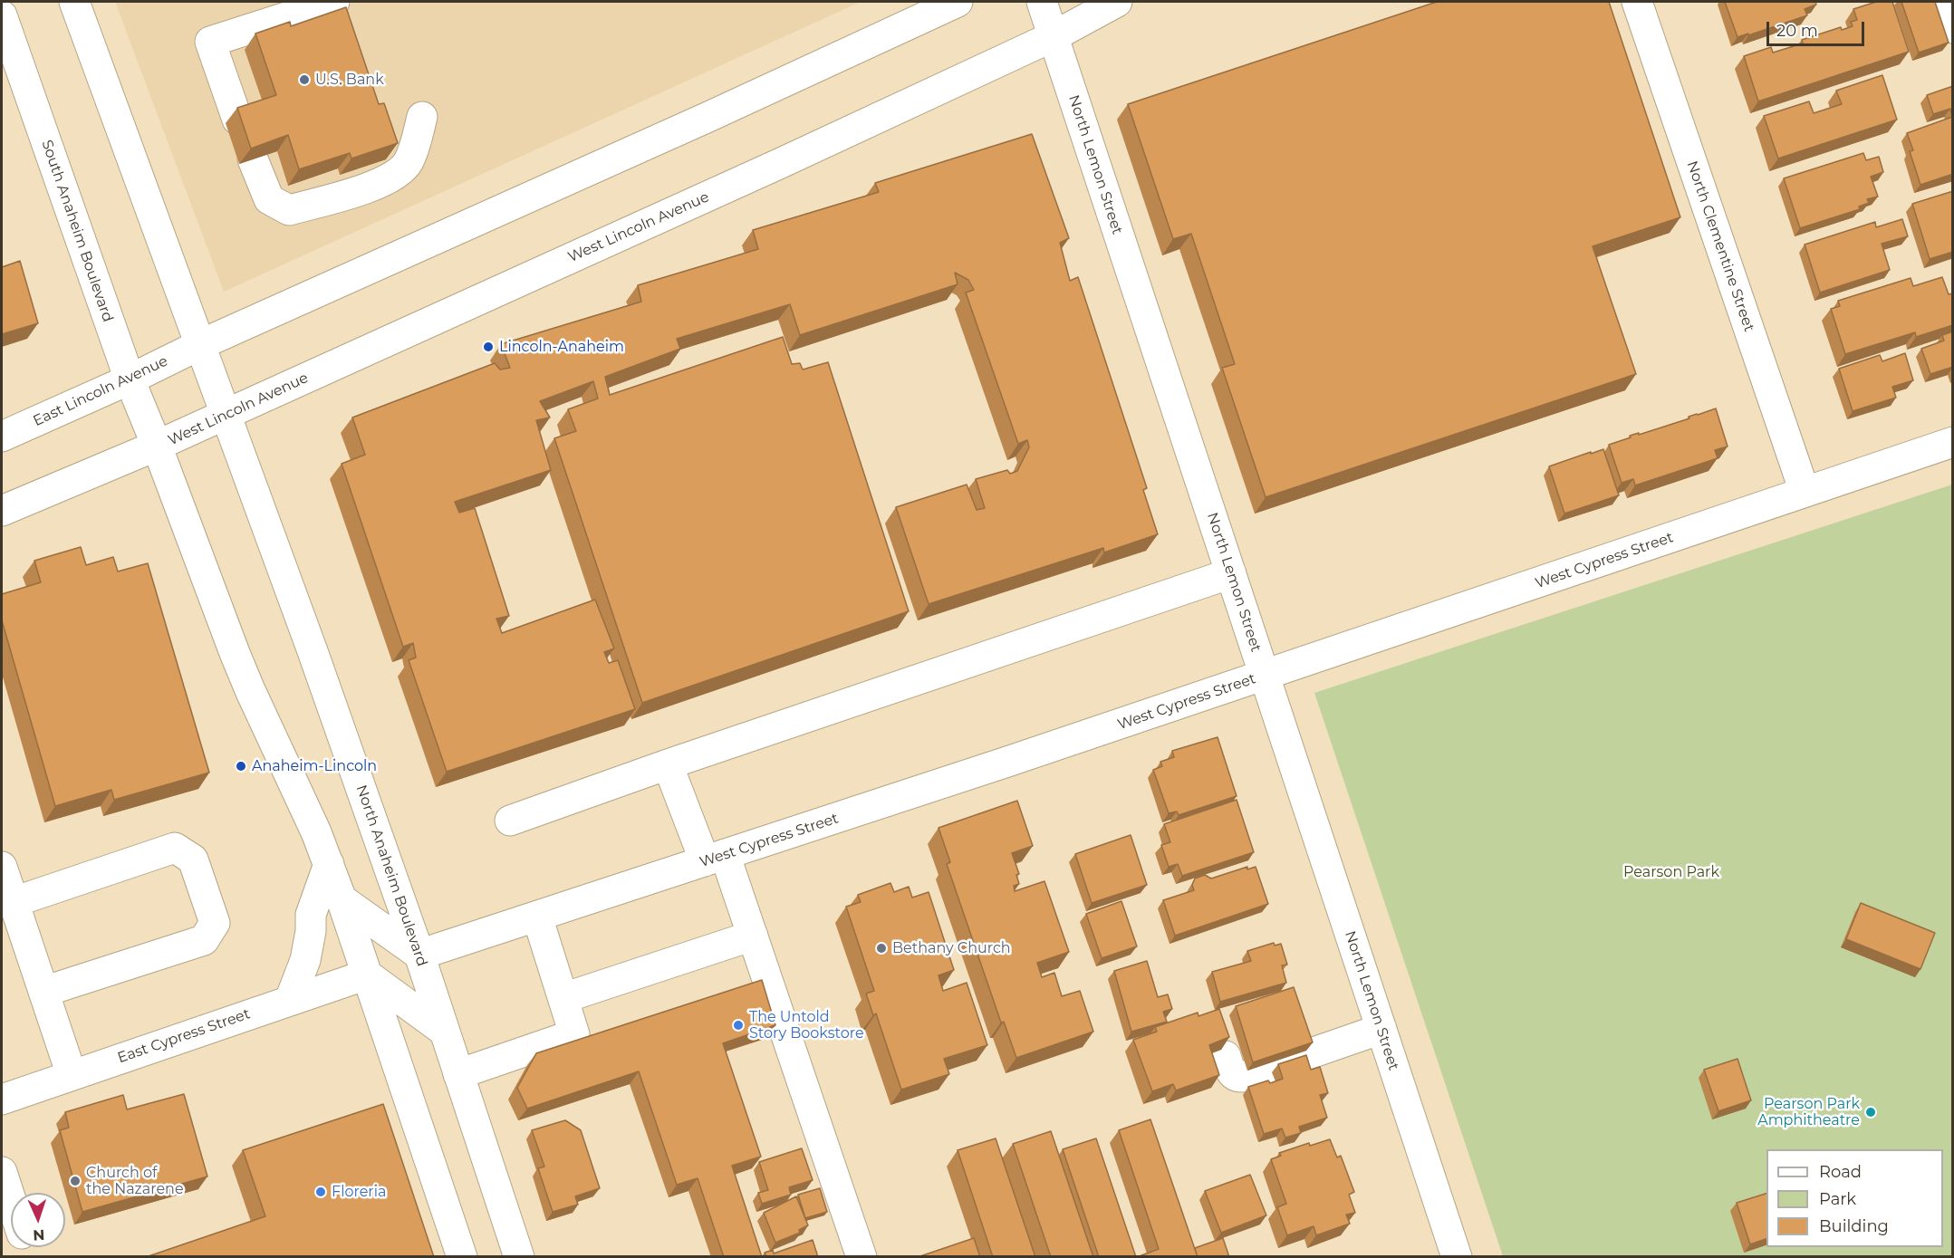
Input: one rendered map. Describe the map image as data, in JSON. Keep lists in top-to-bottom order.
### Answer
{
  "streets": {
    "main road": [
      "North Lemon Street",
      "West Lincoln Avenue",
      "South Anaheim Boulevard",
      "North Clementine Street",
      "East Lincoln Avenue",
      "West Cypress Street",
      "North Anaheim Boulevard",
      "East Cypress Street"
    ]
  },
  "crossings": [
    ["North Lemon Street", "West Lincoln Avenue"],
    ["North Lemon Street", "West Cypress Street"],
    ["West Lincoln Avenue", "South Anaheim Boulevard"],
    ["West Lincoln Avenue", "North Anaheim Boulevard"],
    ["South Anaheim Boulevard", "East Lincoln Avenue"],
    ["North Clementine Street", "West Cypress Street"],
    ["East Lincoln Avenue", "North Anaheim Boulevard"],
    ["West Cypress Street", "North Anaheim Boulevard"]
  ],
  "parks": ["Pearson Park"],
  "places": [
    "U.S. Bank",
    "Lincoln-Anaheim",
    "Anaheim-Lincoln",
    "Bethany Church",
    "The Untold Story Bookstore",
    "Pearson Park Amphitheatre",
    "Church of the Nazarene",
    "Floreria"
  ],
  "legend": ["Road", "Park", "Building"],
  "scale_bar": "20 m",
  "north": "bottom"
}
